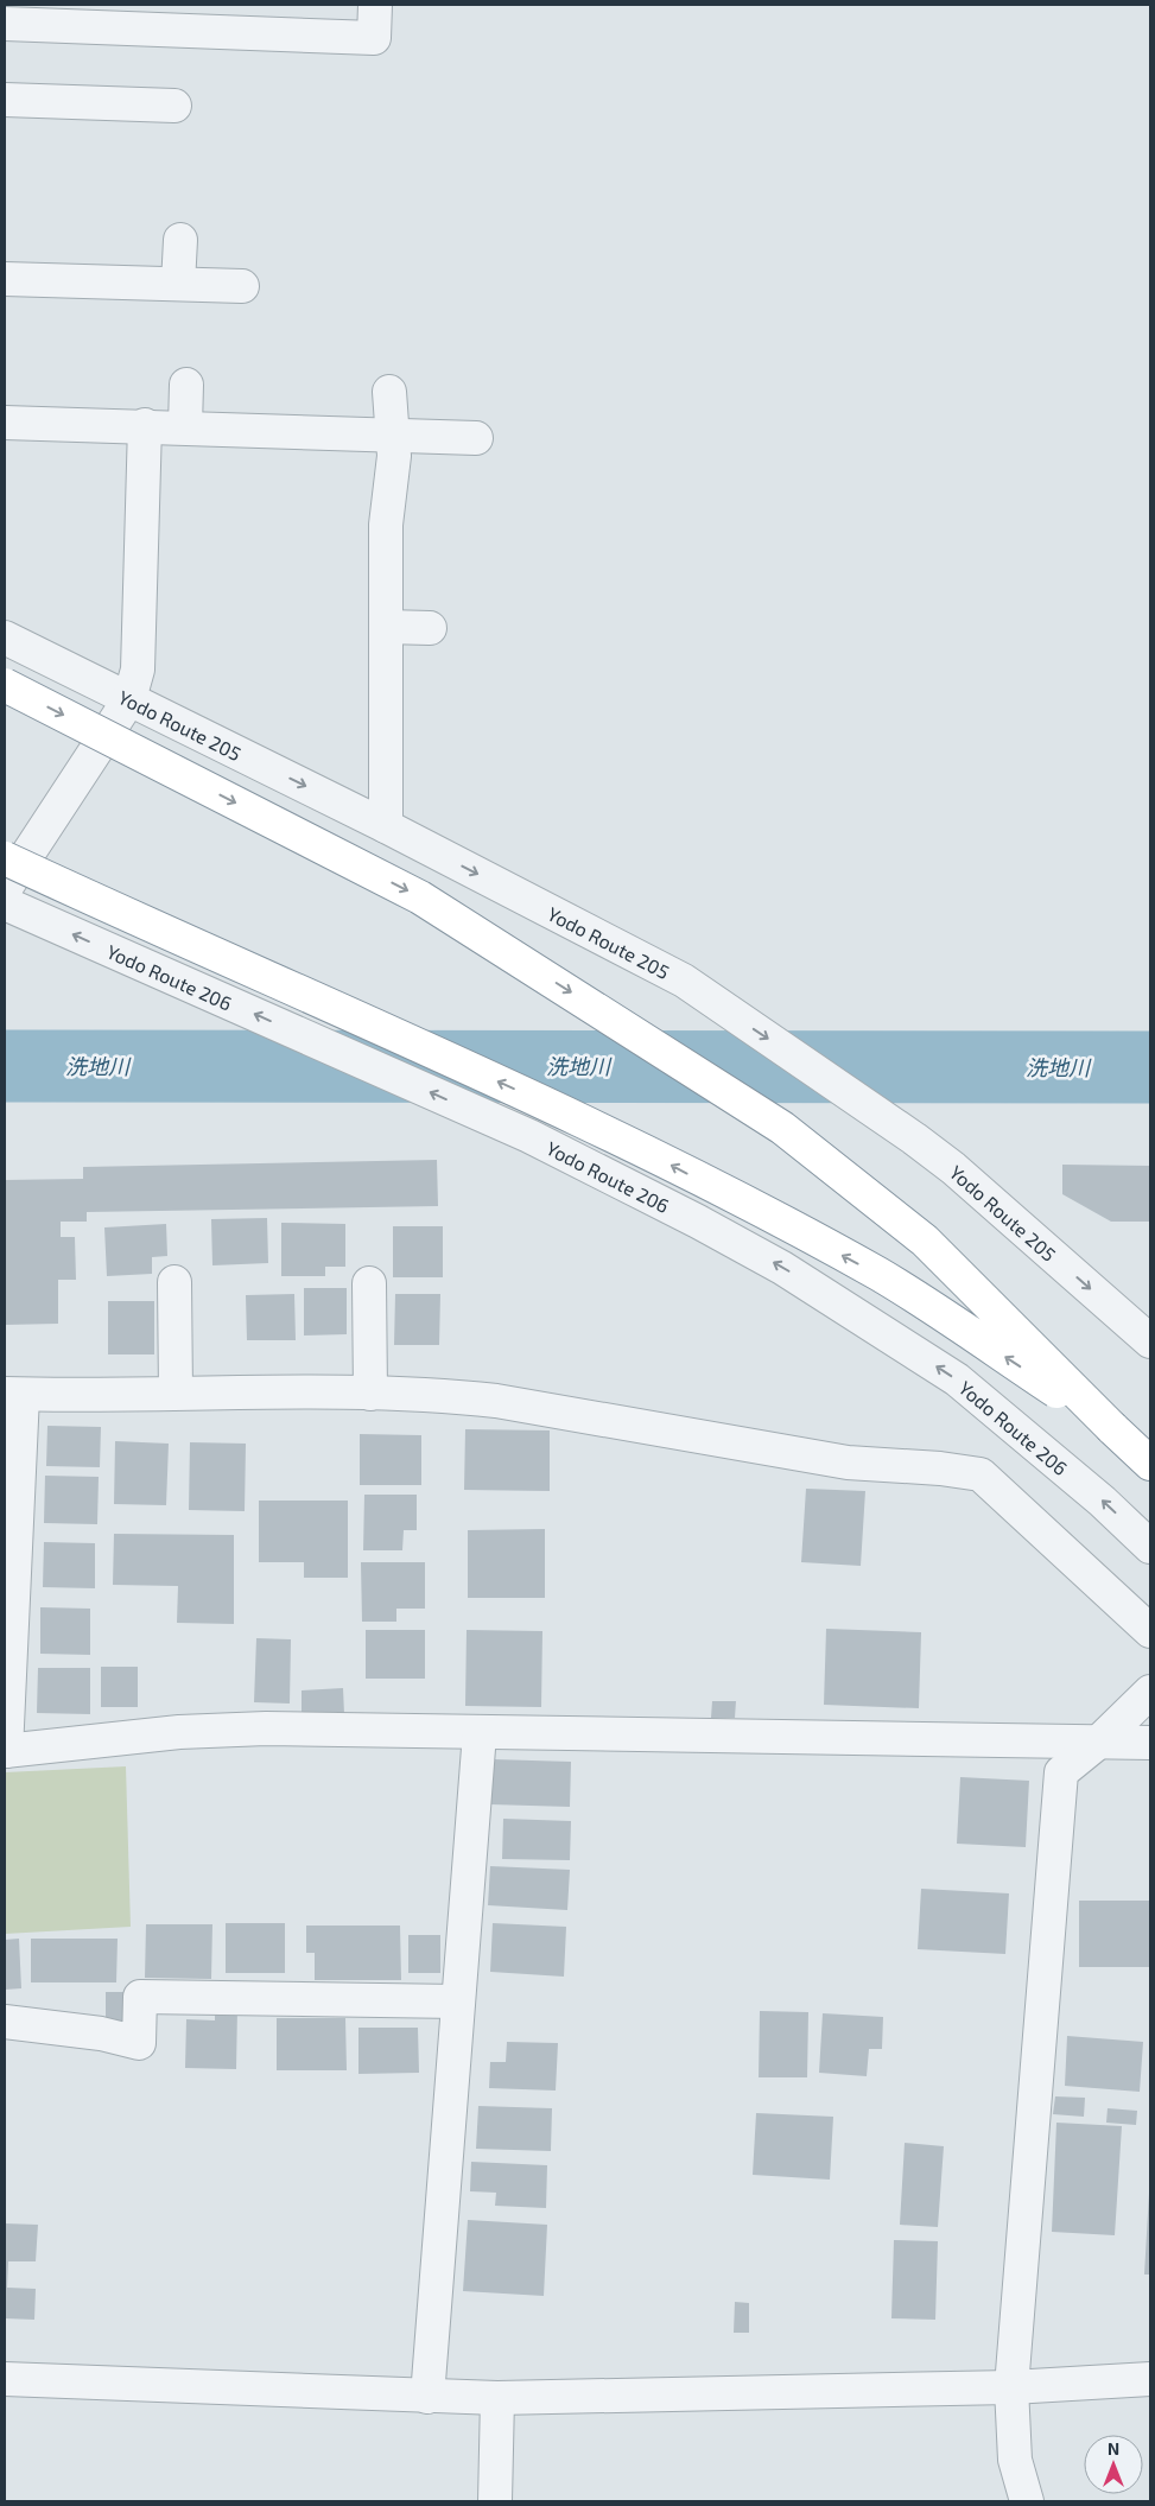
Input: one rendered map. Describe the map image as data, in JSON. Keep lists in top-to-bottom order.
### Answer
{
  "streets": {
    "street": ["Yodo Route 205", "Yodo Route 206"]
  },
  "one_way": ["Yodo Route 205"],
  "water": ["洗地川"],
  "north": "top"
}
